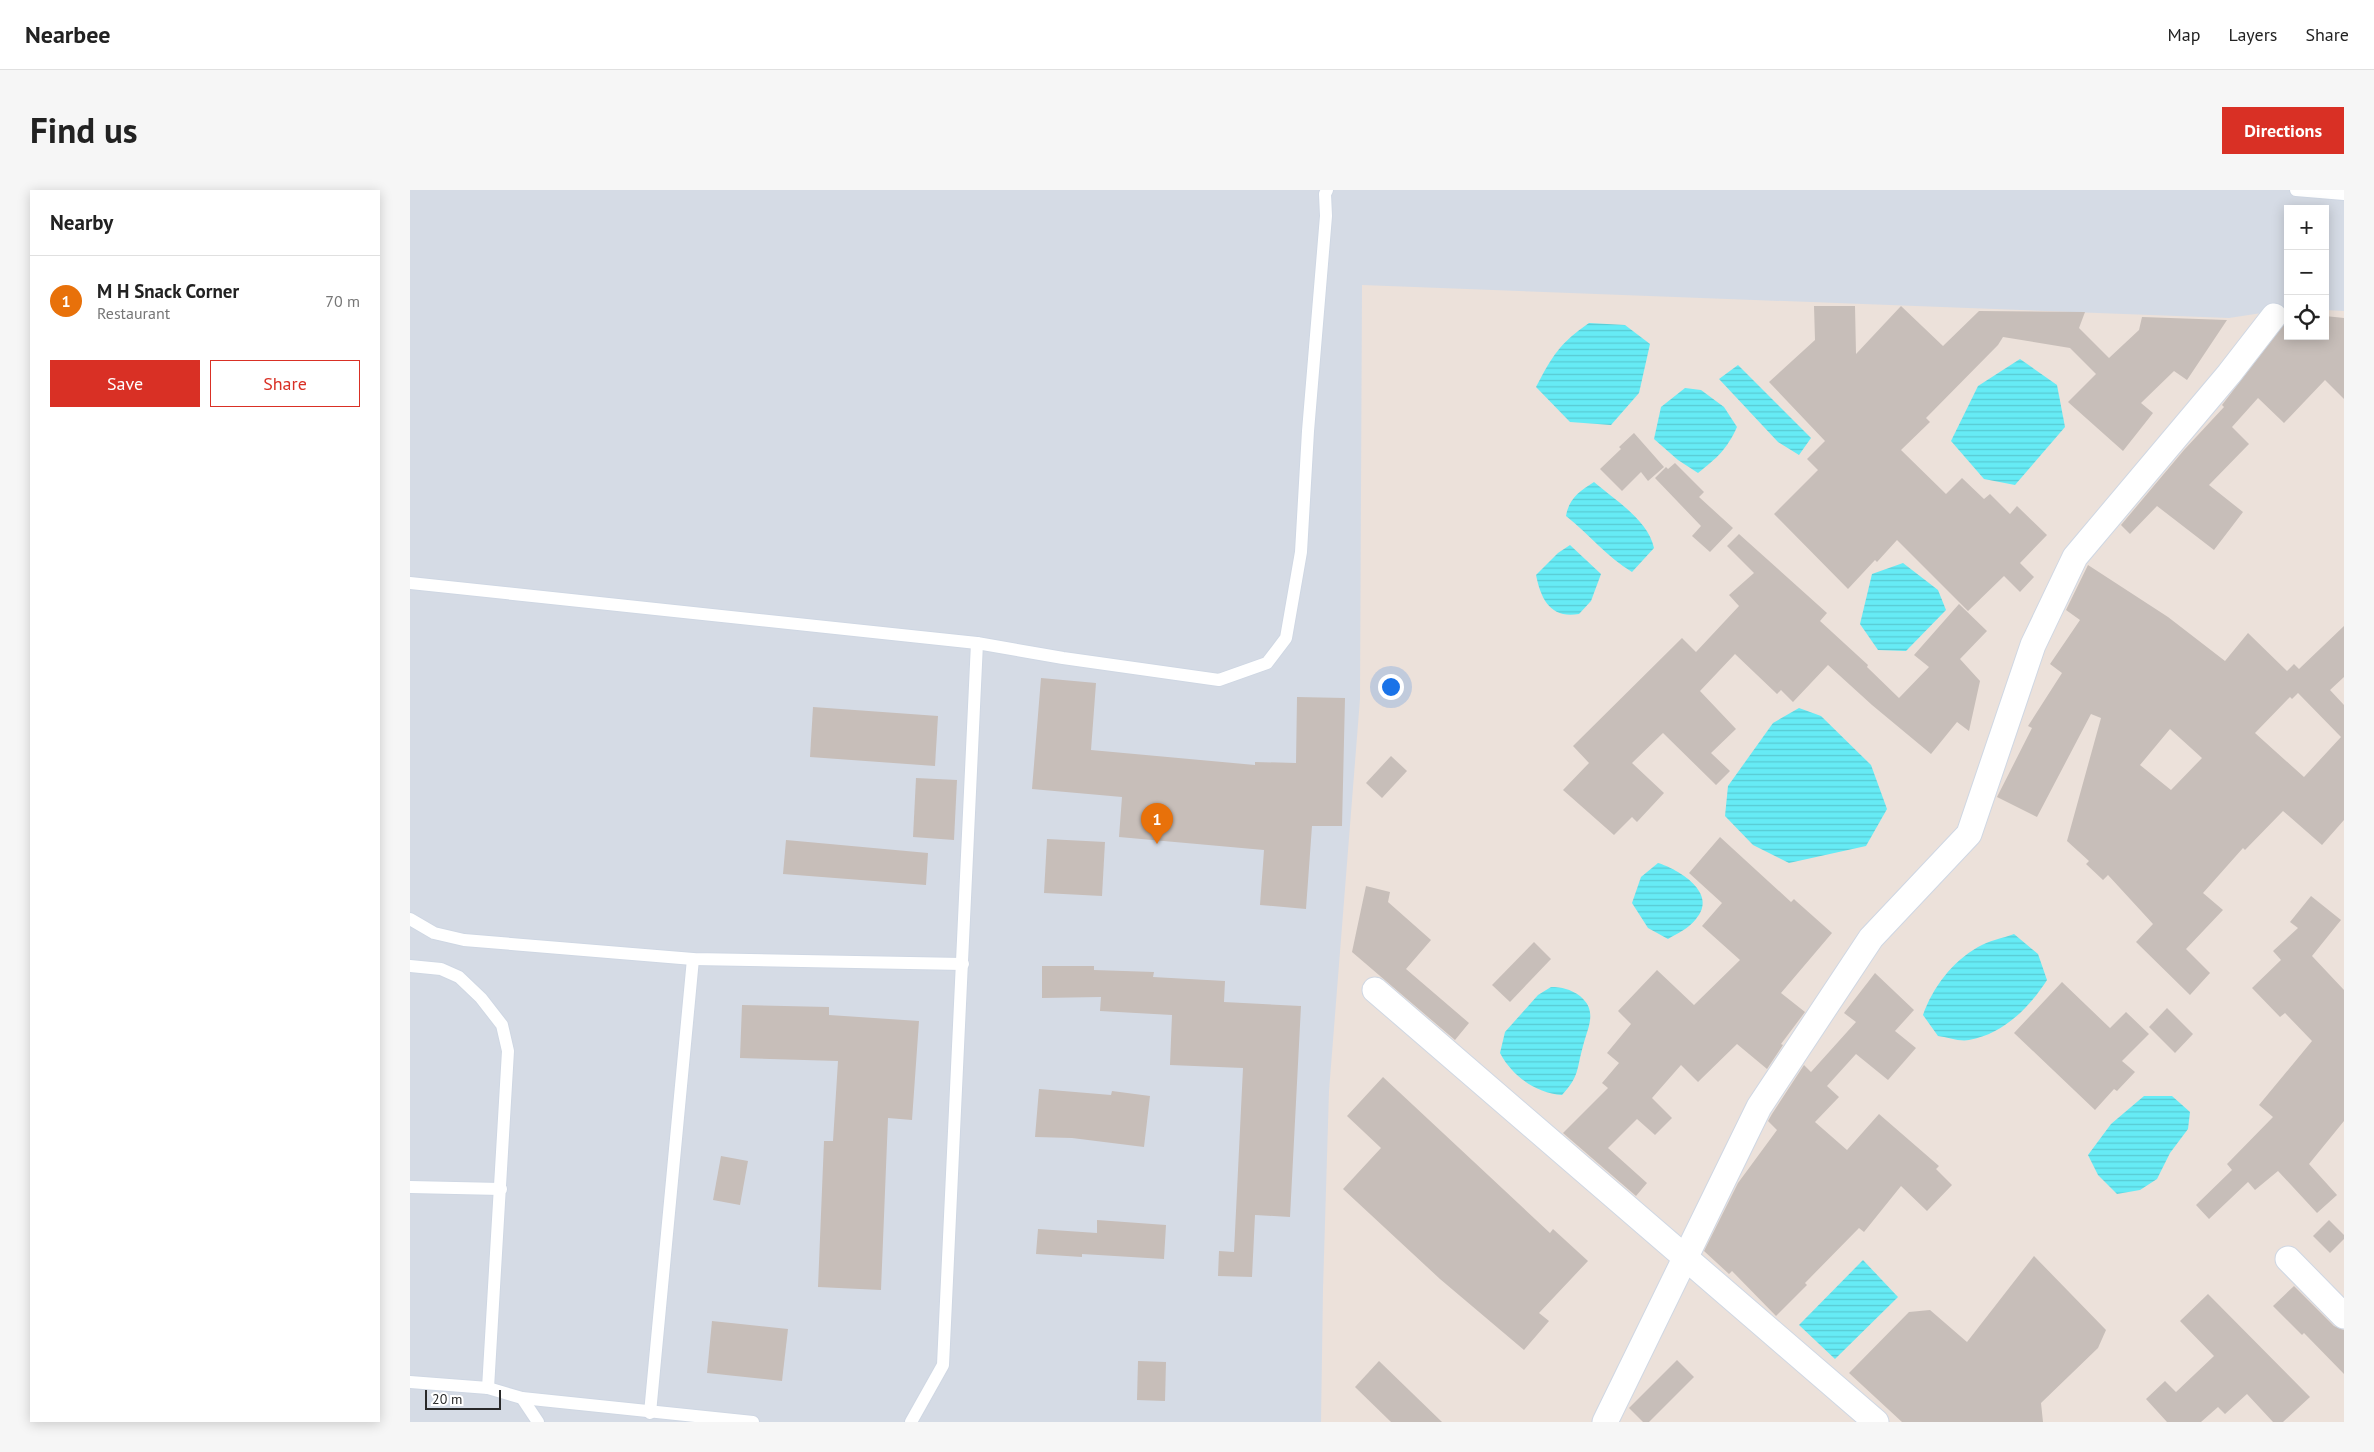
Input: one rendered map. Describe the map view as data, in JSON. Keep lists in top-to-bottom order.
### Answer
{
  "scale_bar": "20 m",
  "page": {
    "header": "Nearbee",
    "nav": ["Map", "Layers", "Share"],
    "title": "Find us",
    "buttons": [
      "Directions",
      ["Save", "Share"]
    ],
    "heading": "Nearby",
    "map_buttons": ["+", "−"],
    "list": [
      {
        "mark": "1",
        "name": "M H Snack Corner",
        "note": "Restaurant",
        "value": "70 m"
      }
    ],
    "pins": "1",
    "scale": "20 m"
  }
}
